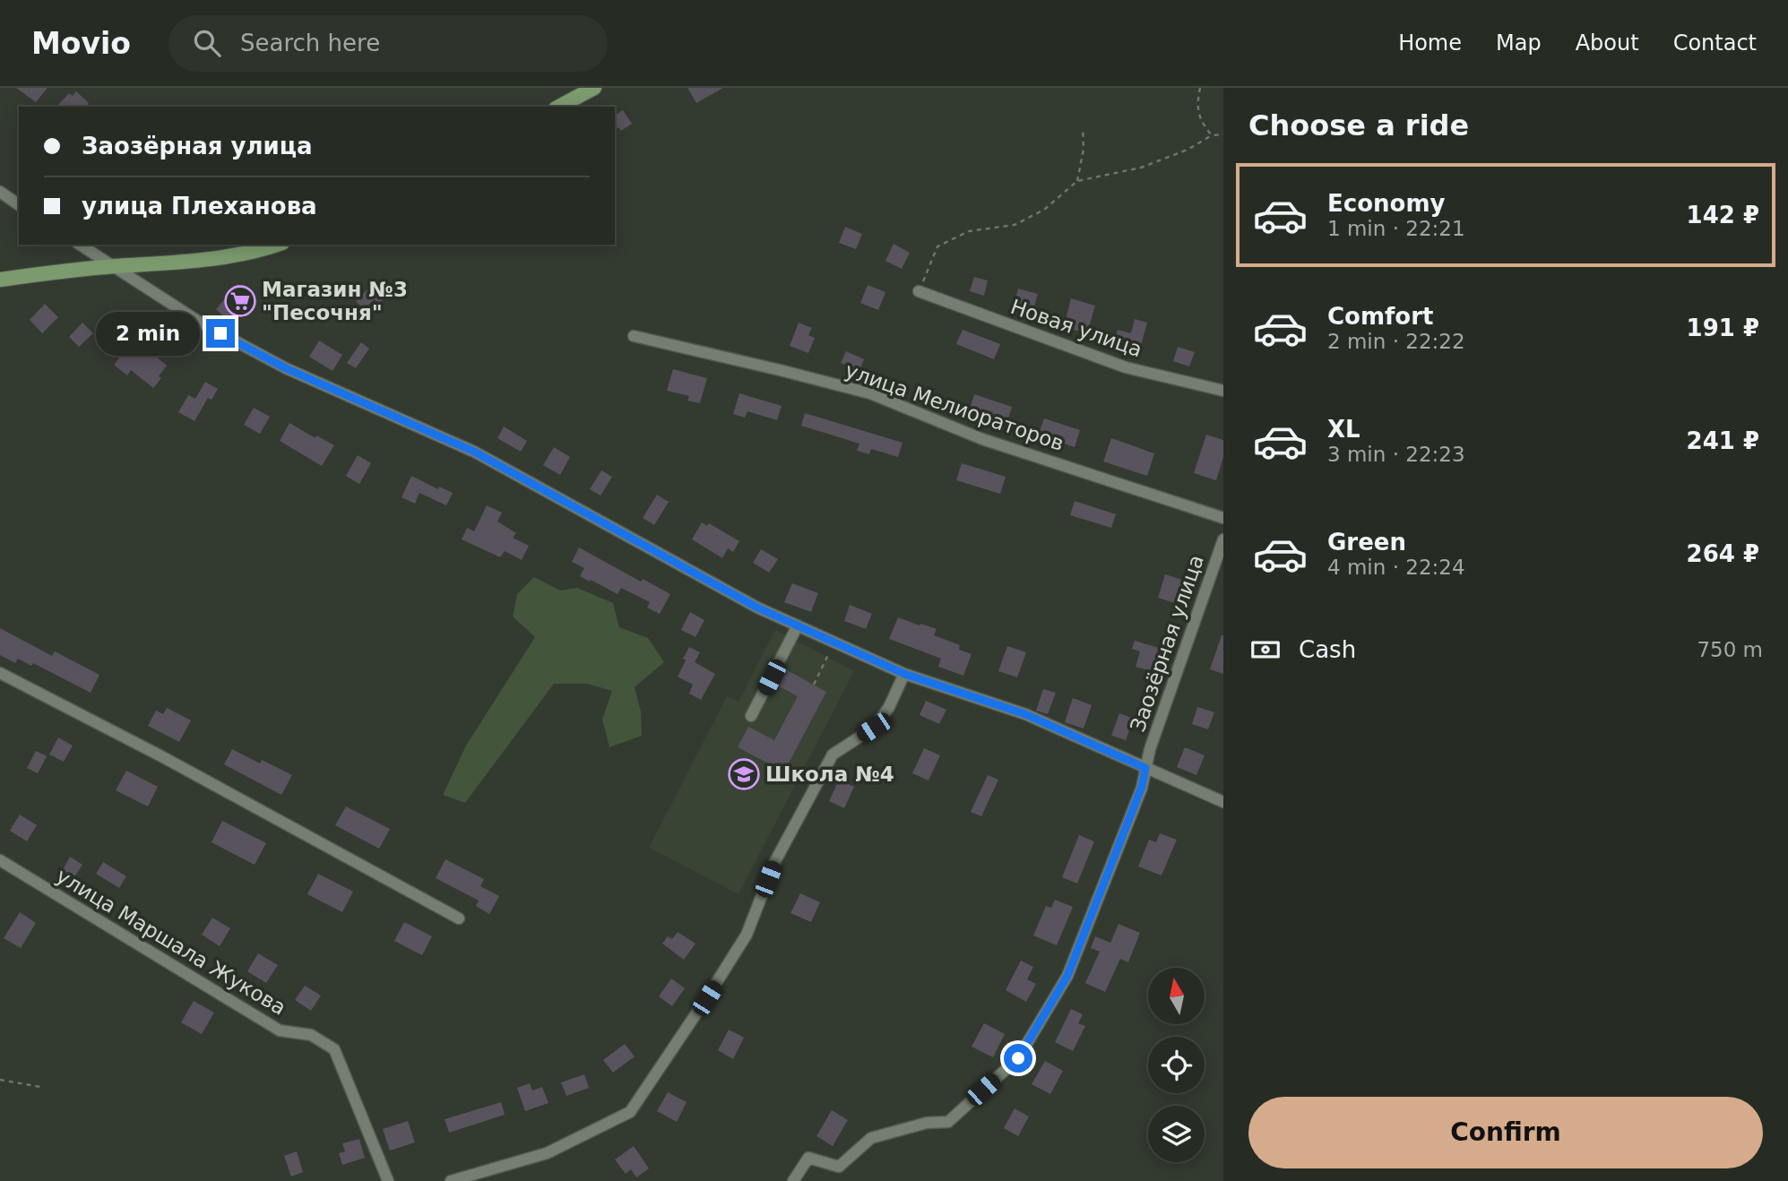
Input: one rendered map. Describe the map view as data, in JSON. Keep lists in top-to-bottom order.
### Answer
{
  "streets": {
    "street": [
      "Новая улица",
      "улица Мелиораторов",
      "Заозёрная улица",
      "улица Маршала Жукова"
    ]
  },
  "places": {
    "supermarket": ["Магазин №3 \"Песочня\""],
    "school or university": ["Школа №4"]
  },
  "north": "top",
  "page": {
    "header": "Movio",
    "search": "Search here",
    "nav": [
      "Home",
      "Map",
      "About",
      "Contact"
    ],
    "heading": "Choose a ride",
    "banner": ["Заозёрная улица", "улица Плеханова"],
    "list": [
      {
        "name": "Economy",
        "note": "1 min · 22:21",
        "value": "142 ₽"
      },
      {
        "name": "Comfort",
        "note": "2 min · 22:22",
        "value": "191 ₽"
      },
      {
        "name": "XL",
        "note": "3 min · 22:23",
        "value": "241 ₽"
      },
      {
        "name": "Green",
        "note": "4 min · 22:24",
        "value": "264 ₽"
      }
    ],
    "bubble": "2 min",
    "pay": ["Cash", "750 m"],
    "buttons": "Confirm"
  }
}
